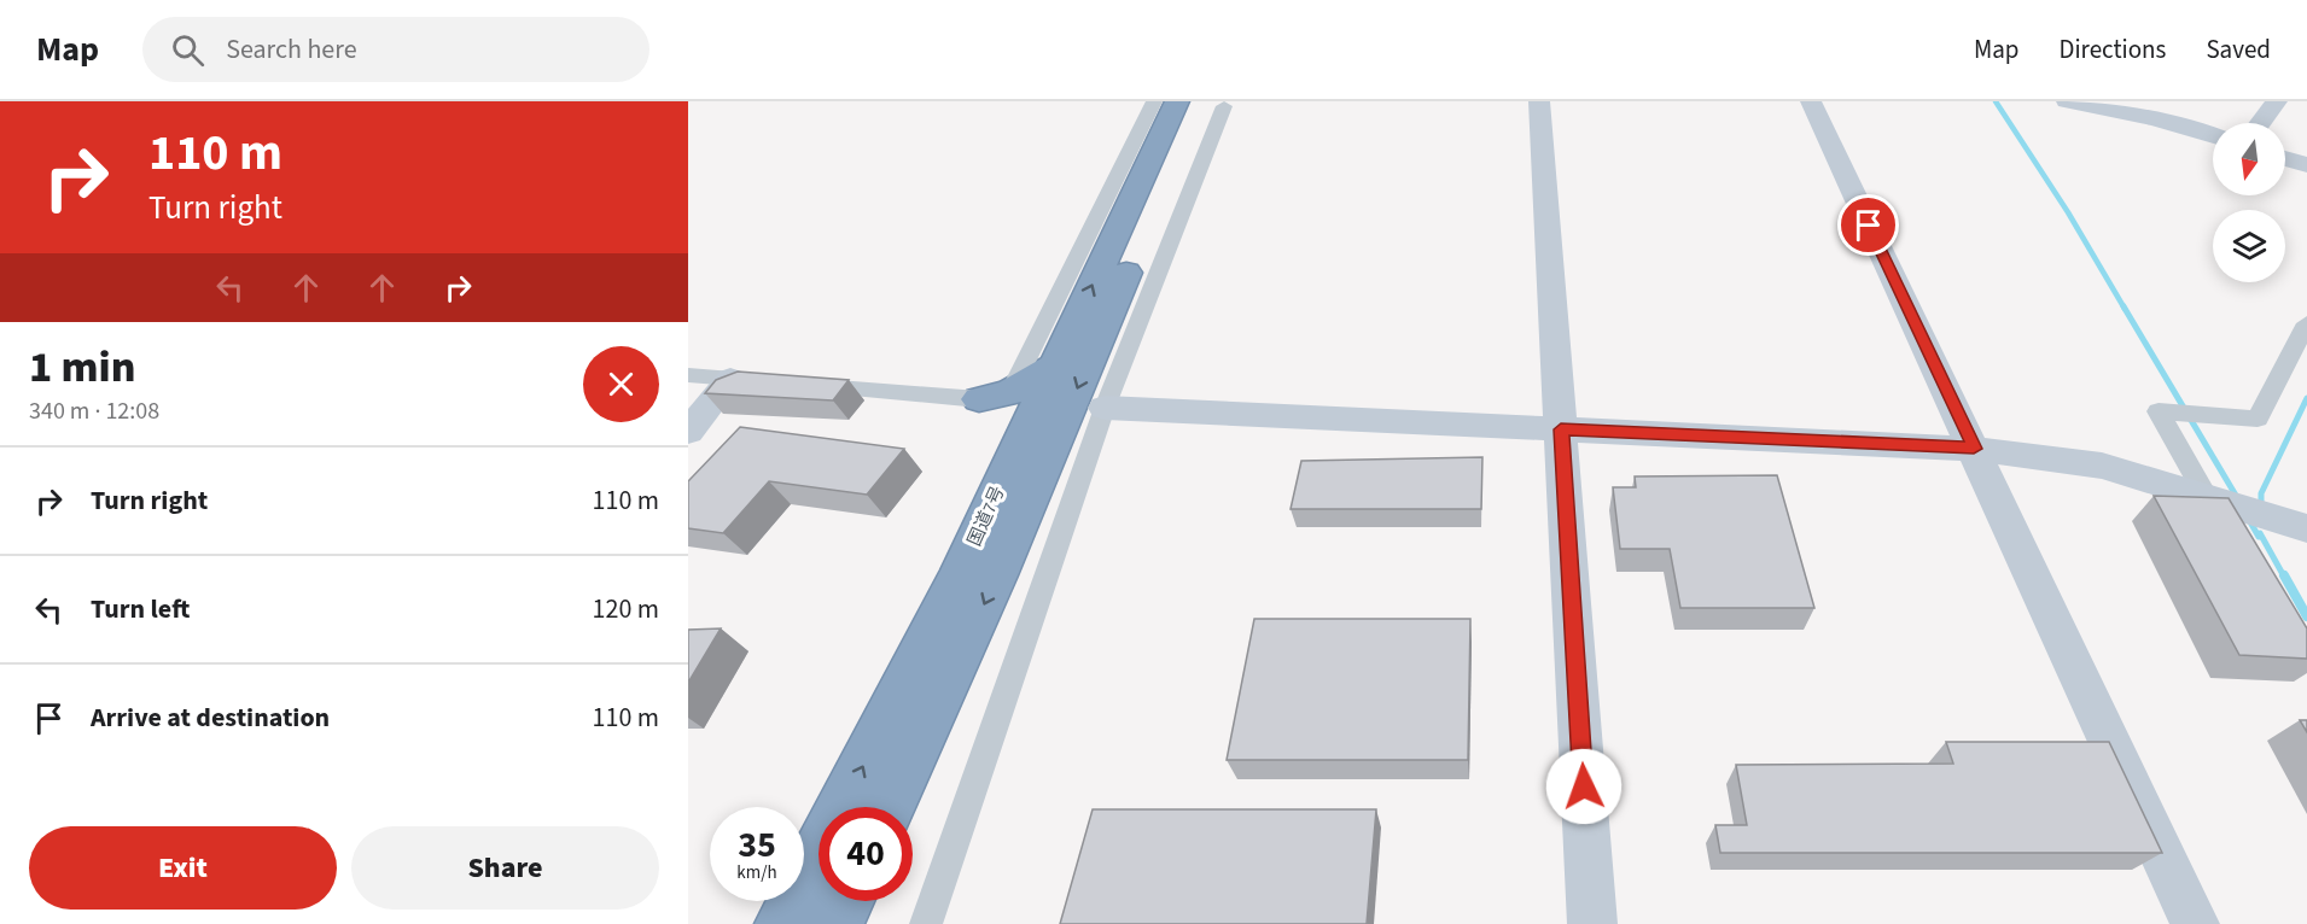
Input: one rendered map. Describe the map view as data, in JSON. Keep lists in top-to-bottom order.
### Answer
{
  "streets": {
    "highway": ["国道7号"]
  },
  "north": "bottom",
  "page": {
    "header": "Map",
    "search": "Search here",
    "nav": ["Map", "Directions", "Saved"],
    "turn": ["110 m", "Turn right"],
    "heading": ["1 min", "340 m · 12:08"],
    "list": [
      {
        "name": "Turn right",
        "value": "110 m"
      },
      {
        "name": "Turn left",
        "value": "120 m"
      },
      {
        "name": "Arrive at destination",
        "value": "110 m"
      }
    ],
    "speed": "35 km/h",
    "limit": "40",
    "buttons": ["Exit", "Share"]
  }
}
